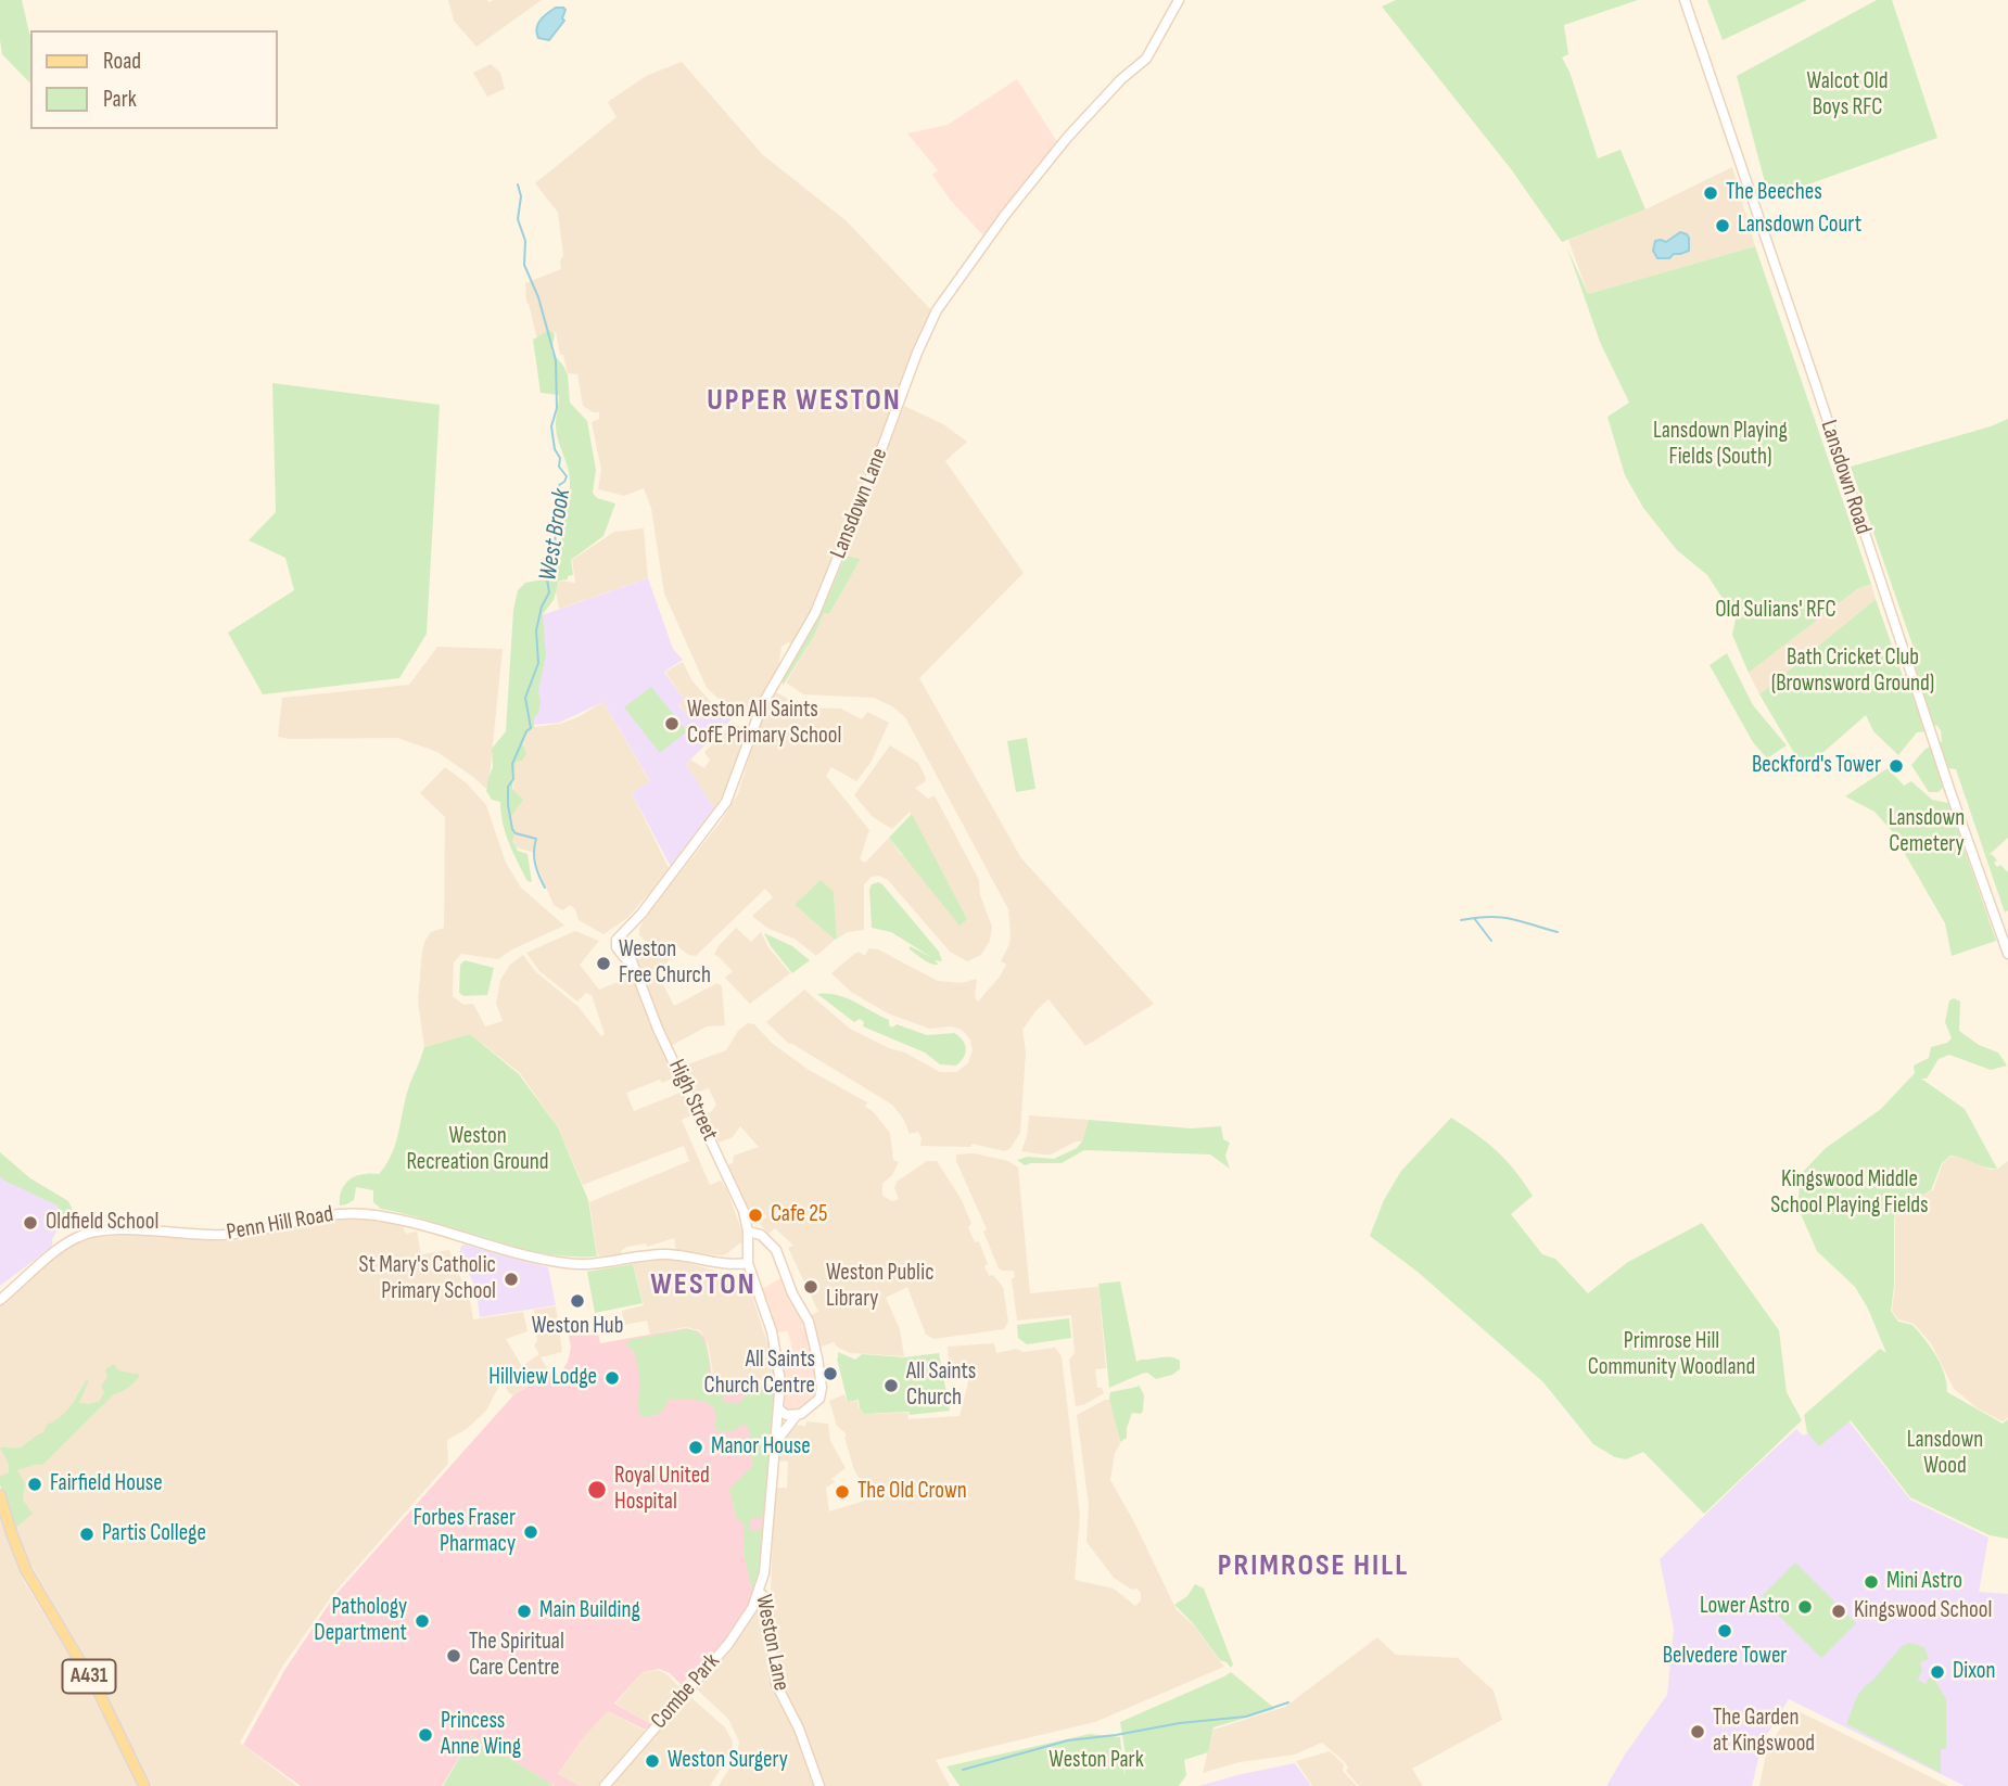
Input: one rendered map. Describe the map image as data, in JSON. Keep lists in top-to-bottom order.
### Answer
{
  "streets": {
    "main road": ["A431"],
    "street": [
      "Lansdown Road",
      "Lansdown Lane",
      "High Street",
      "Penn Hill Road",
      "Weston Lane",
      "Combe Park"
    ]
  },
  "crossings": [
    ["Lansdown Lane", "High Street"],
    ["High Street", "Penn Hill Road"],
    ["High Street", "Weston Lane"],
    ["Weston Lane", "Combe Park"]
  ],
  "districts": ["UPPER WESTON", "WESTON", "PRIMROSE HILL"],
  "water": ["West Brook"],
  "parks": [
    "Walcot Old Boys RFC",
    "Lansdown Playing Fields (South)",
    "Old Sulians' RFC",
    "Bath Cricket Club (Brownsword Ground)",
    "Lansdown Cemetery",
    "Weston Recreation Ground",
    "Kingswood Middle School Playing Fields",
    "Primrose Hill Community Woodland",
    "Lansdown Wood",
    "Weston Park"
  ],
  "places": [
    "The Beeches",
    "Lansdown Court",
    "Weston All Saints CofE Primary School",
    "Beckford's Tower",
    "Weston Free Church",
    "Cafe 25",
    "Oldfield School",
    "St Mary's Catholic Primary School",
    "Weston Public Library",
    "Weston Hub",
    "All Saints Church Centre",
    "Hillview Lodge",
    "All Saints Church",
    "Manor House",
    "Fairfield House",
    "Royal United Hospital",
    "The Old Crown",
    "Forbes Fraser Pharmacy",
    "Partis College",
    "Mini Astro",
    "Lower Astro",
    "Main Building",
    "Kingswood School",
    "Pathology Department",
    "Belvedere Tower",
    "The Spiritual Care Centre",
    "Dixon",
    "The Garden at Kingswood",
    "Princess Anne Wing",
    "Weston Surgery"
  ],
  "legend": ["Road", "Park"]
}
